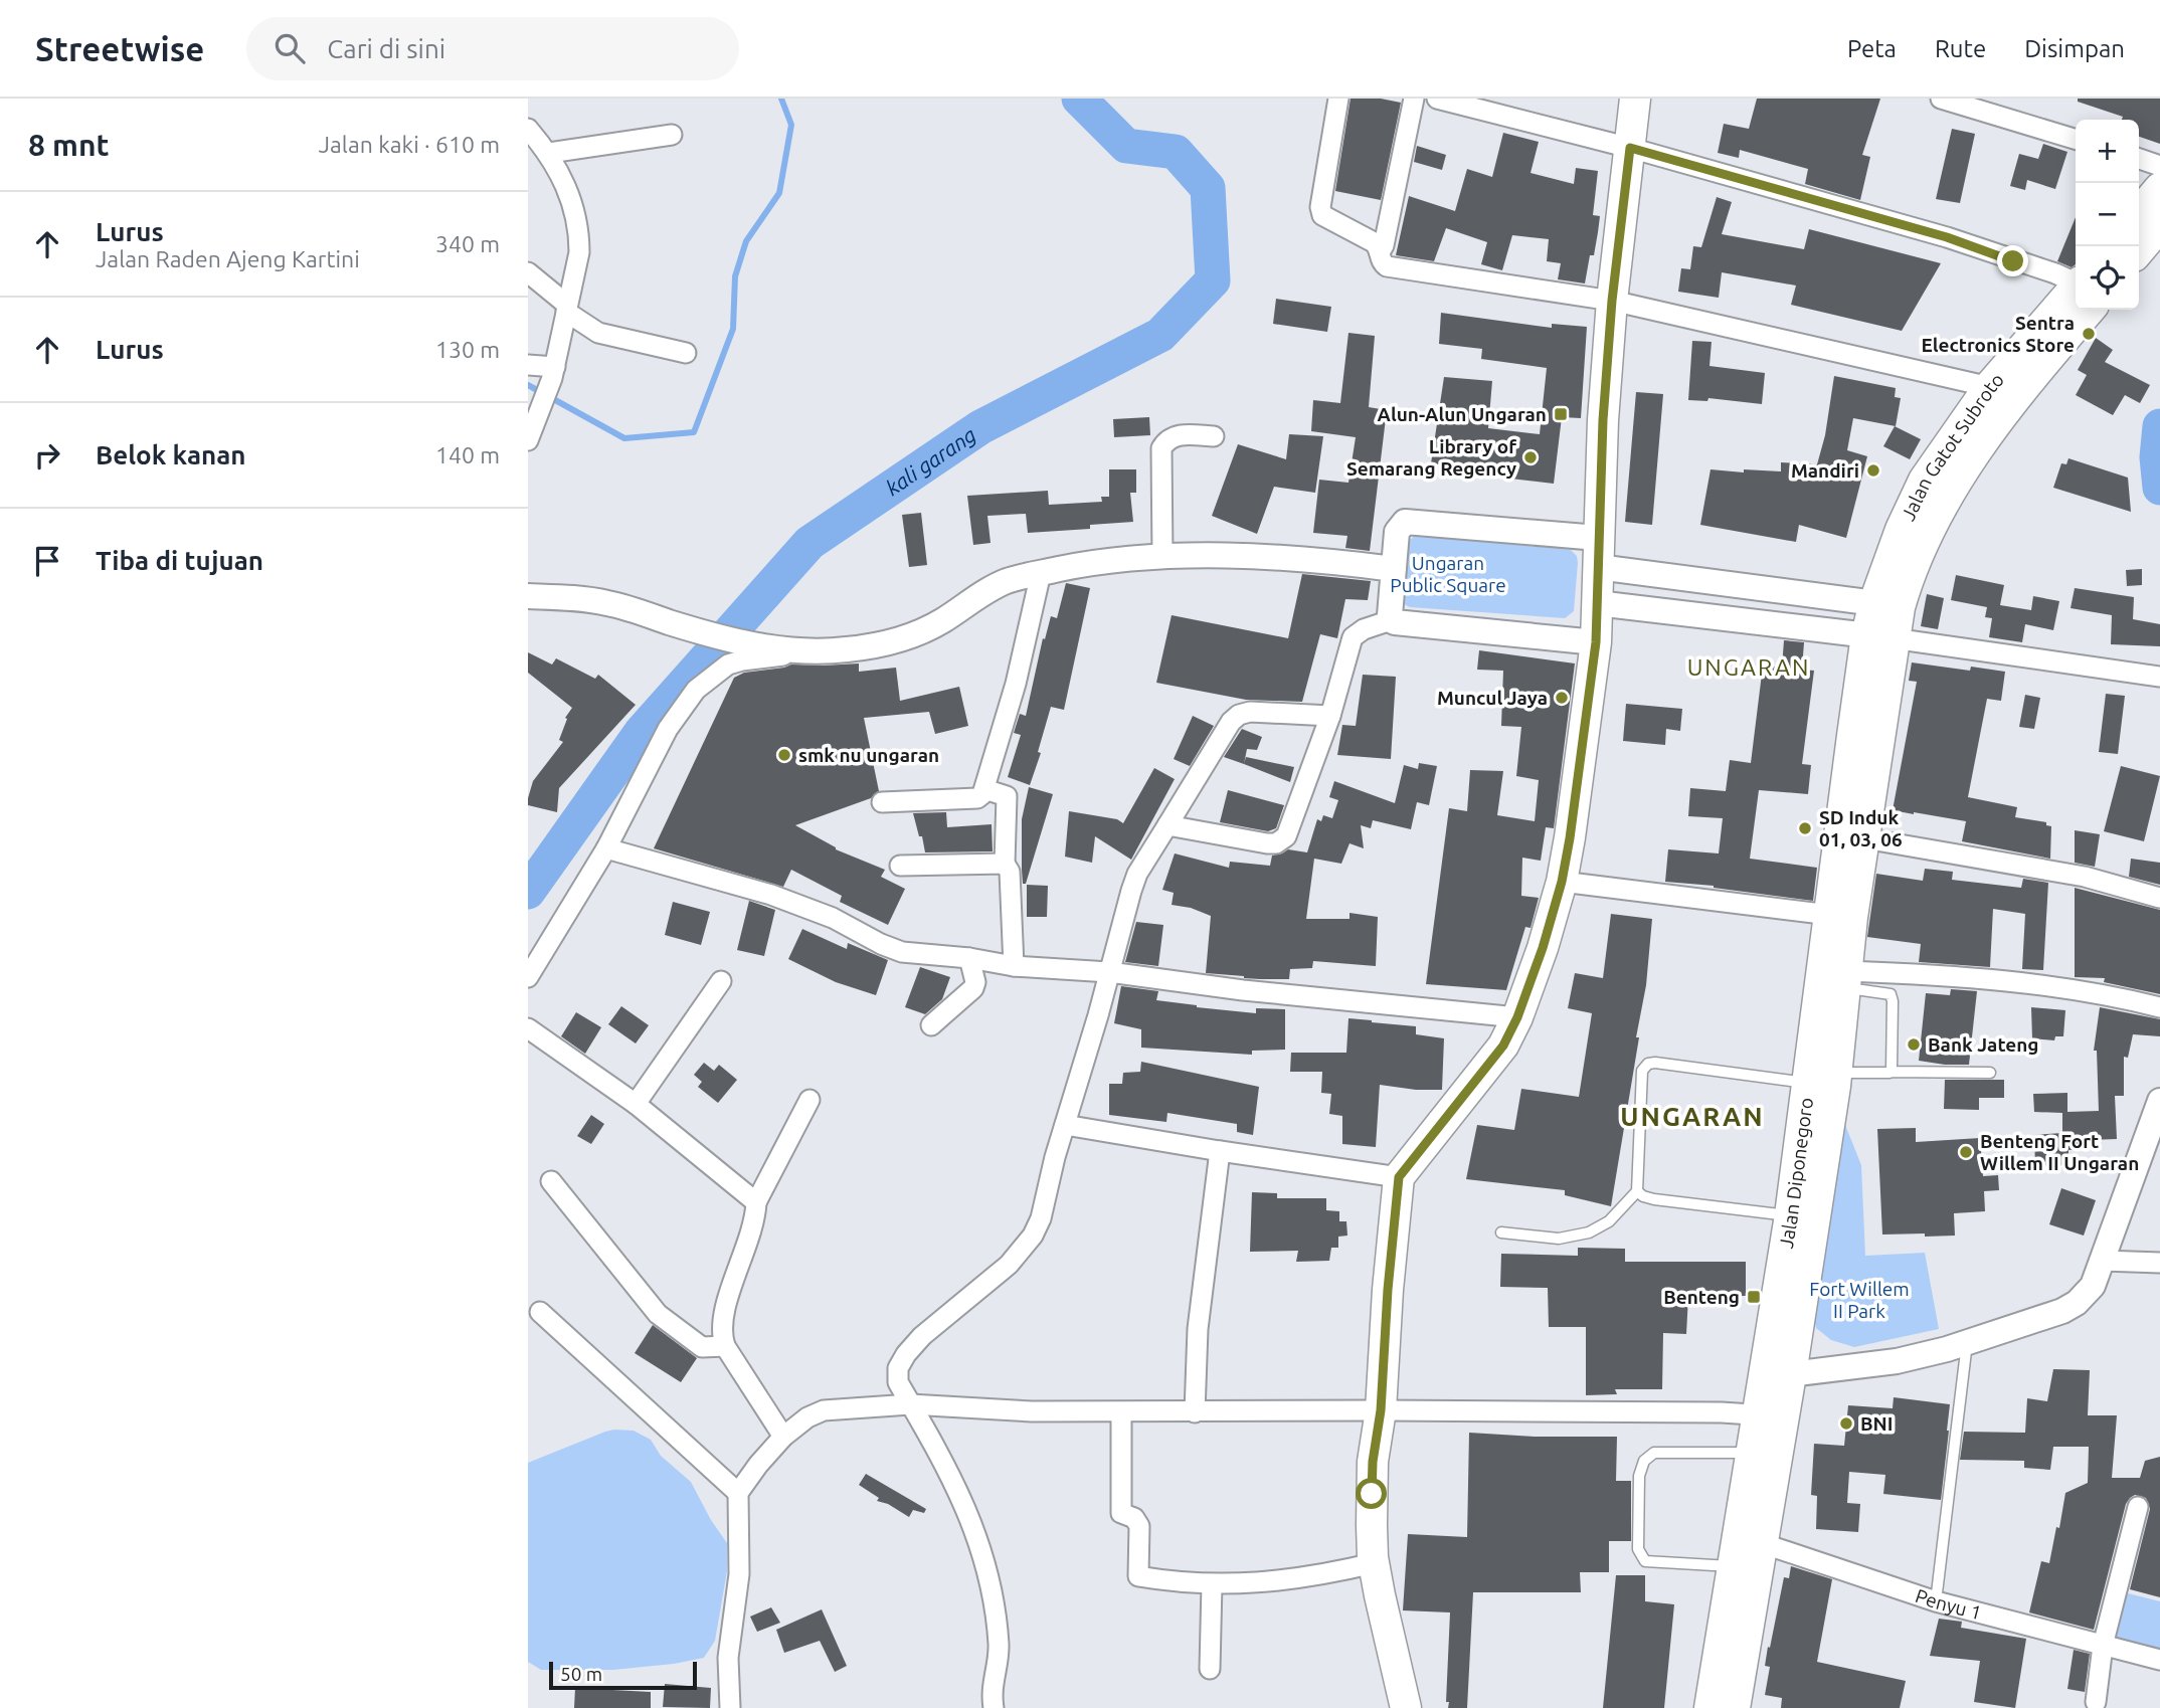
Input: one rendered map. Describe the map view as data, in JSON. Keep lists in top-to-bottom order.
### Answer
{
  "streets": {
    "highway": ["Jalan Gatot Subroto", "Jalan Diponegoro"],
    "street": ["Penyu 1"]
  },
  "crossings": [
    ["Jalan Gatot Subroto", "Jalan Diponegoro"],
    ["Jalan Diponegoro", "Penyu 1"]
  ],
  "districts": ["UNGARAN", "UNGARAN"],
  "water": ["kali garang"],
  "parks": ["Ungaran Public Square", "Fort Willem II Park"],
  "places": {
    "other": [
      "Sentra Electronics Store",
      "Library of Semarang Regency",
      "Mandiri",
      "Muncul Jaya",
      "smk nu ungaran",
      "SD Induk 01, 03, 06",
      "Bank Jateng",
      "Benteng Fort Willem II Ungaran",
      "BNI"
    ],
    "transit": ["Alun-Alun Ungaran", "Benteng"]
  },
  "scale_bar": "50 m",
  "page": {
    "header": "Streetwise",
    "search": "Cari di sini",
    "nav": ["Peta", "Rute", "Disimpan"],
    "heading": ["8 mnt", "Jalan kaki · 610 m"],
    "map_buttons": ["+", "−"],
    "list": [
      ["Lurus", "Jalan Raden Ajeng Kartini", "340 m"],
      ["Lurus", "130 m"],
      ["Belok kanan", "140 m"],
      "Tiba di tujuan"
    ],
    "scale": "50 m"
  }
}
